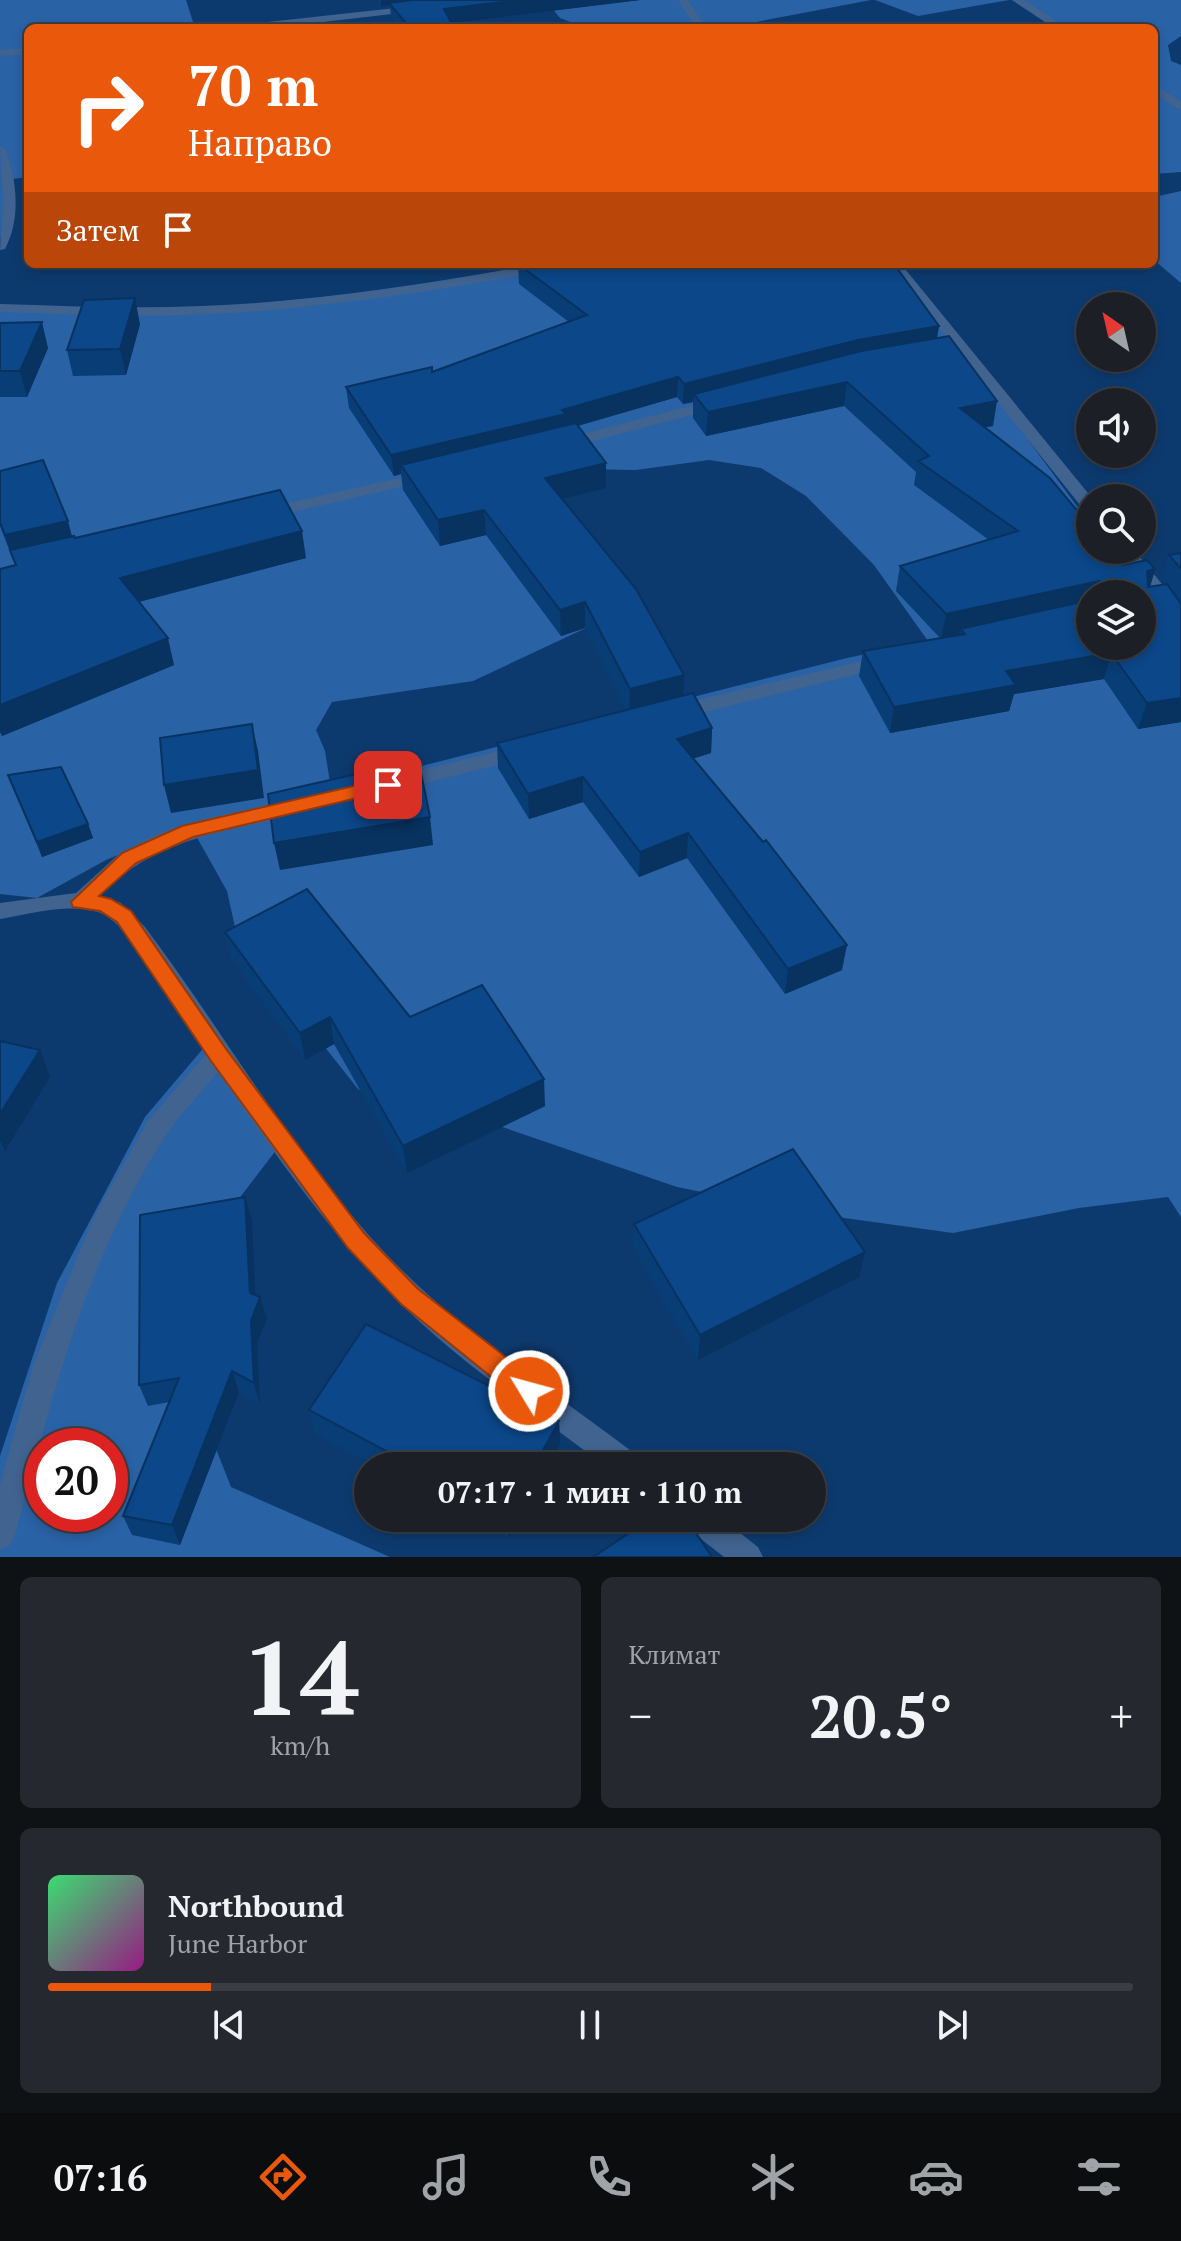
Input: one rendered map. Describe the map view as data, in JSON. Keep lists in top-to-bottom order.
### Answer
{
  "north": "top left",
  "page": {
    "turn": ["70 m", "Направо"],
    "then": "Затем",
    "limit": "20",
    "trip": "07:17 · 1 мин · 110 m",
    "tile": [
      ["14", "km/h"],
      "Климат"
    ],
    "heat": ["−", "20.5°", "+"],
    "song": ["Northbound", "June Harbor"],
    "tabs": "07:16"
  }
}
